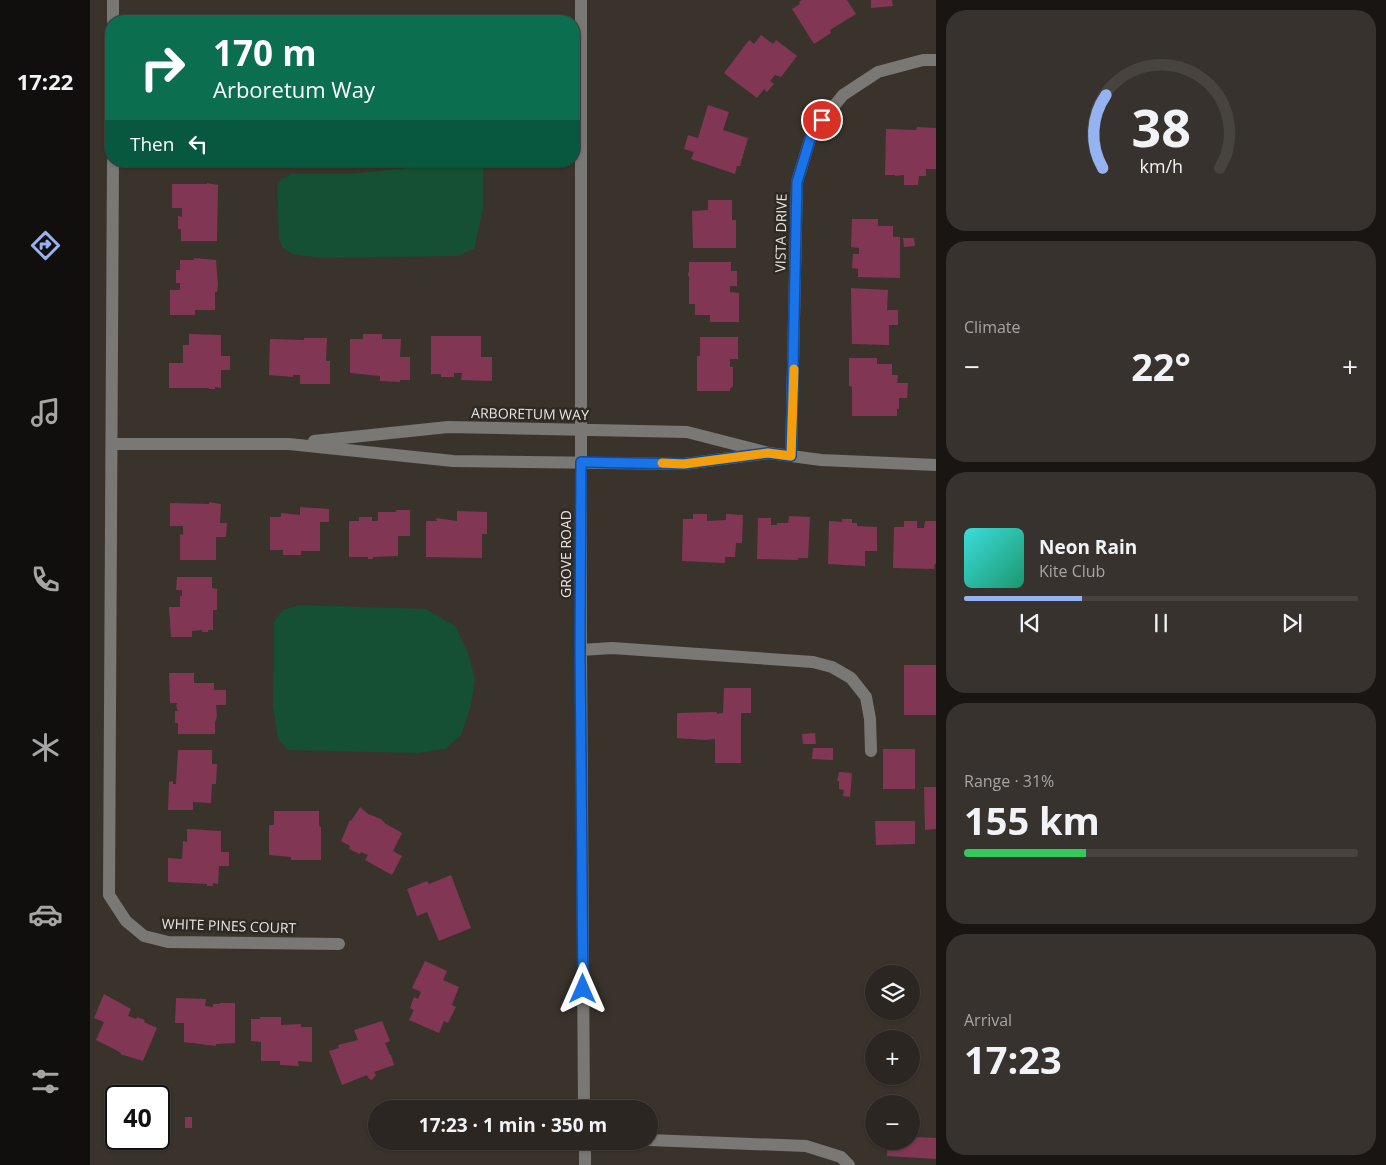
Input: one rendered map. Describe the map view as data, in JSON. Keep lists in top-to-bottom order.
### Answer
{
  "streets": {
    "street": [
      "VISTA DRIVE",
      "ARBORETUM WAY",
      "GROVE ROAD",
      "WHITE PINES COURT"
    ]
  },
  "crossings": [
    ["VISTA DRIVE", "ARBORETUM WAY"],
    ["ARBORETUM WAY", "GROVE ROAD"],
    ["ARBORETUM WAY", "WHITE PINES COURT"]
  ],
  "page": {
    "tabs": "17:22",
    "turn": ["170 m", "Arboretum Way"],
    "then": "Then",
    "tile": [
      "Climate",
      ["Range · 31%", "155 km"],
      ["Arrival", "17:23"]
    ],
    "heat": ["−", "22°", "+"],
    "song": ["Neon Rain", "Kite Club"],
    "map_buttons": ["+", "−"],
    "limit": "40",
    "trip": "17:23 · 1 min · 350 m",
    "gauge": ["38", "km/h"]
  }
}
